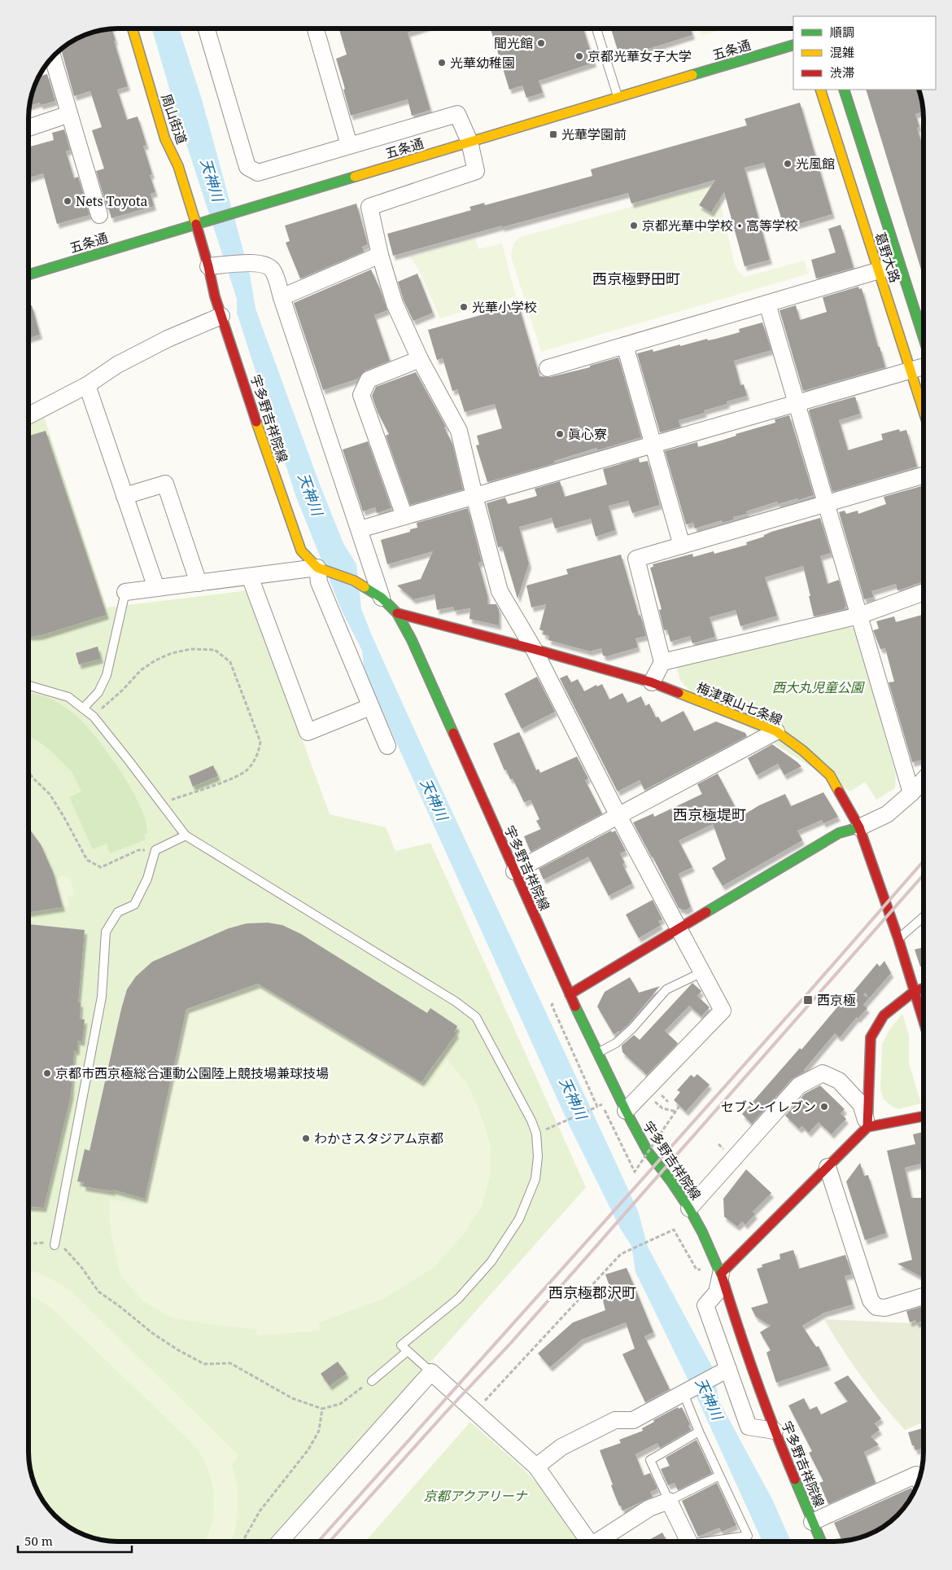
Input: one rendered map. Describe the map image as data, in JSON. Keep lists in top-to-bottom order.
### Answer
{
  "streets": {
    "main road": [
      "五条通",
      "周山街道",
      "葛野大路",
      "宇多野吉祥院線",
      "梅津東山七条線"
    ]
  },
  "crossings": [
    ["五条通", "周山街道"],
    ["五条通", "宇多野吉祥院線"],
    ["周山街道", "宇多野吉祥院線"],
    ["宇多野吉祥院線", "梅津東山七条線"]
  ],
  "districts": ["西京極野田町", "西京極堤町", "西京極郡沢町"],
  "water": ["天神川"],
  "parks": ["西大丸児童公園", "京都アクアリーナ"],
  "places": {
    "other": [
      "聞光館",
      "京都光華女子大学",
      "光華幼稚園",
      "光風館",
      "Nets Toyota",
      "京都光華中学校・高等学校",
      "光華小学校",
      "眞心寮",
      "京都市西京極総合運動公園陸上競技場兼球技場",
      "セブン-イレブン",
      "わかさスタジアム京都"
    ],
    "transit": ["光華学園前", "西京極"]
  },
  "legend": ["順調", "混雑", "渋滞"],
  "scale_bar": "50 m"
}
